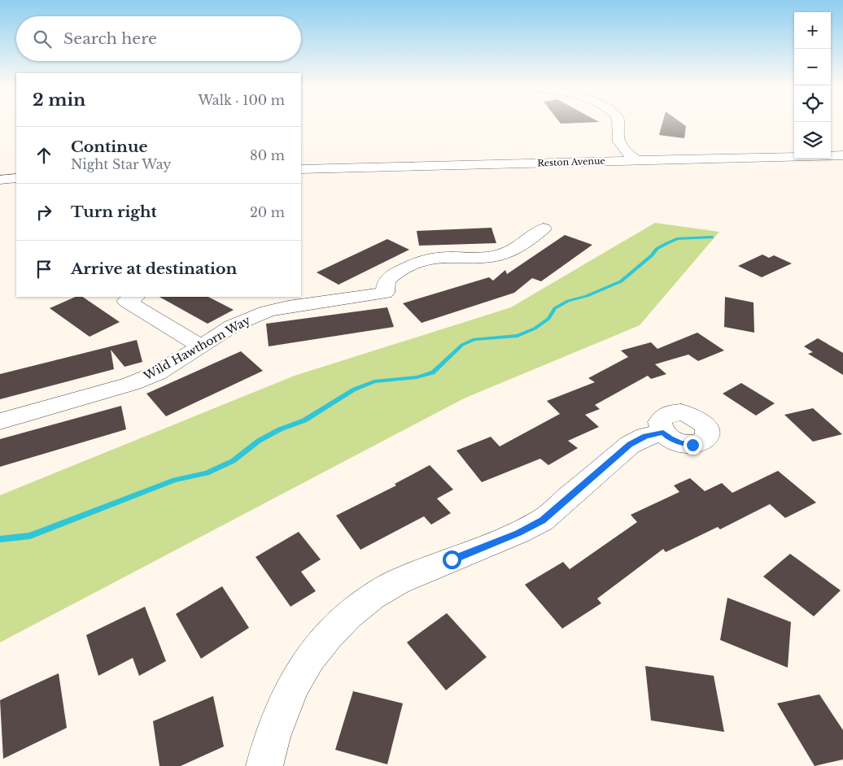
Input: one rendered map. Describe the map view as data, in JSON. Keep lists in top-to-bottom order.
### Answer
{
  "streets": {
    "street": ["Reston Avenue", "Wild Hawthorn Way"]
  },
  "page": {
    "map_buttons": ["+", "−"],
    "search": "Search here",
    "heading": ["2 min", "Walk · 100 m"],
    "list": [
      ["Continue", "Night Star Way", "80 m"],
      ["Turn right", "20 m"],
      "Arrive at destination"
    ]
  }
}
